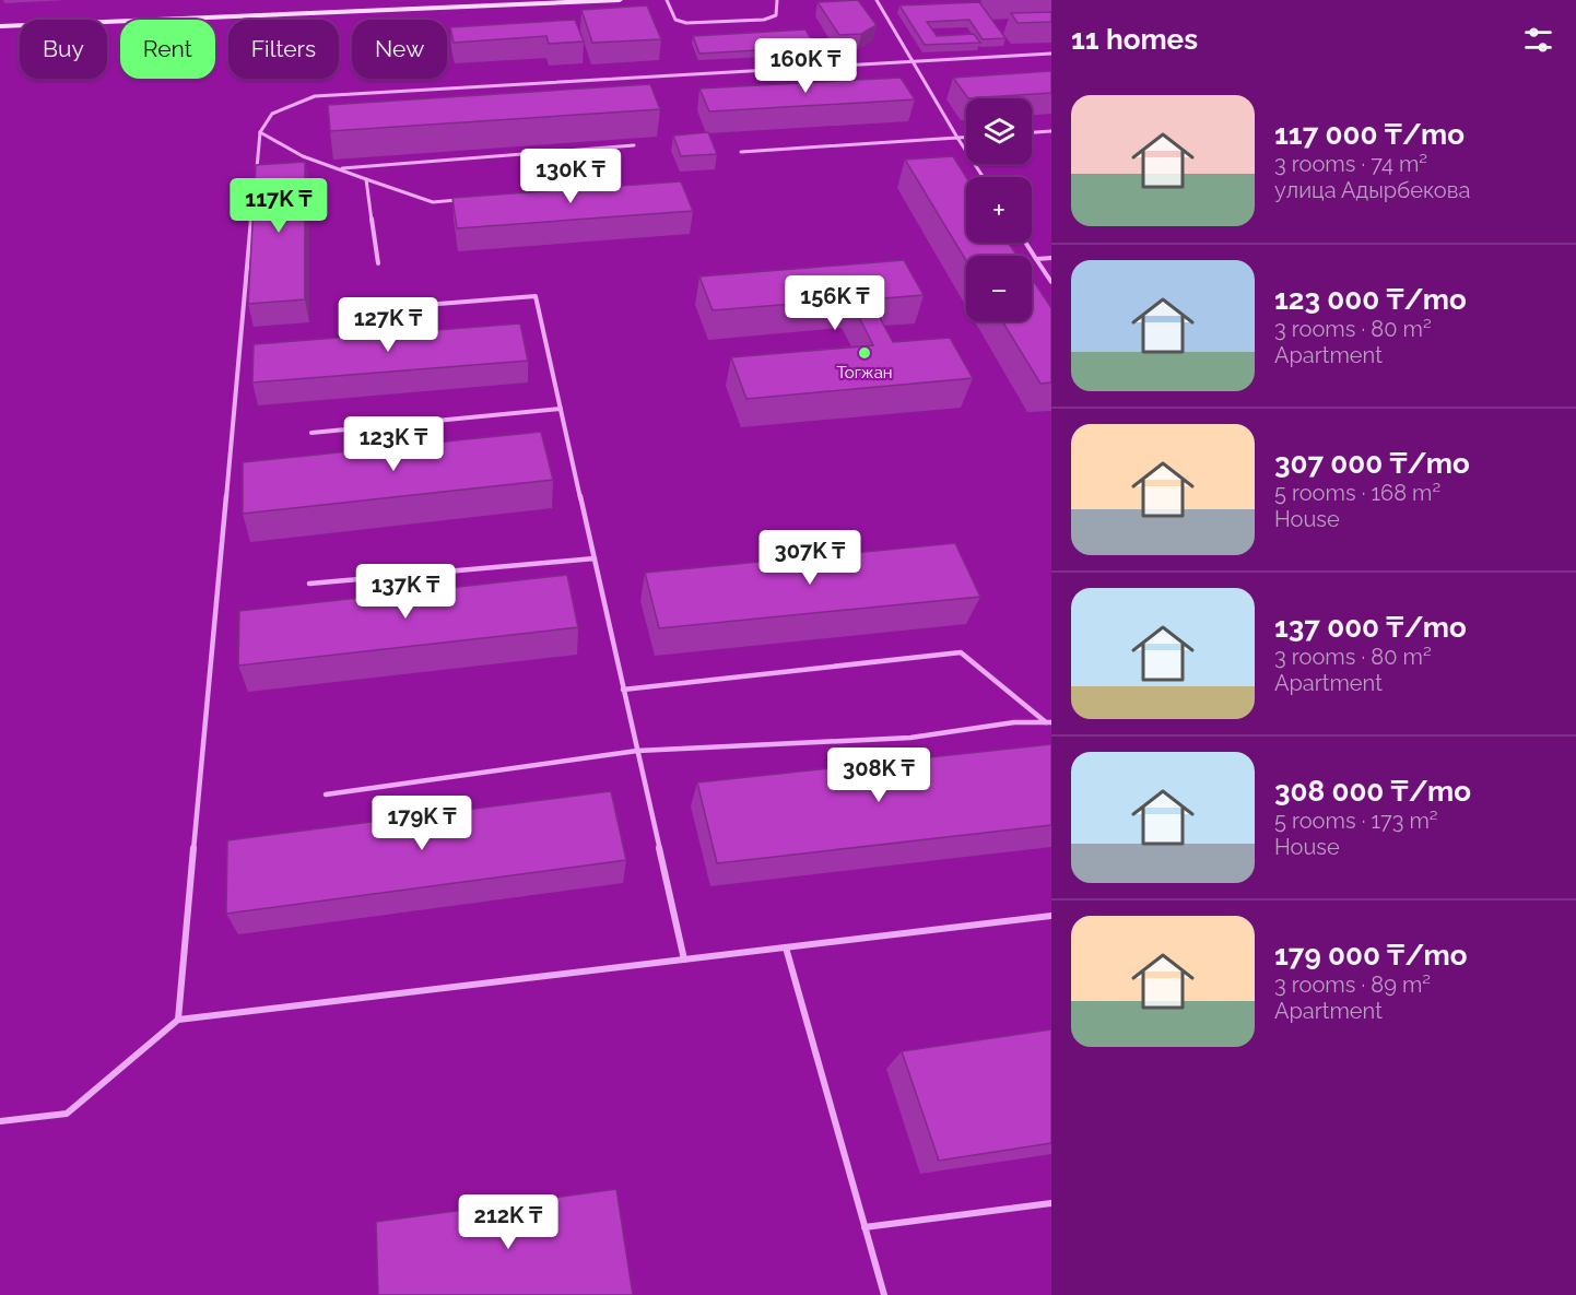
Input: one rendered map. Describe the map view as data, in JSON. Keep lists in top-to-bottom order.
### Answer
{
  "places": ["Тогжан"],
  "page": {
    "heading": "11 homes",
    "chip": [
      "Buy",
      "Rent",
      "Filters",
      "New"
    ],
    "price": [
      "160K ₸",
      "130K ₸",
      "117K ₸",
      "156K ₸",
      "127K ₸",
      "123K ₸",
      "307K ₸",
      "137K ₸",
      "308K ₸",
      "179K ₸",
      "212K ₸"
    ],
    "list": [
      {
        "name": "117 000 ₸/mo",
        "note": "3 rooms · 74 m² · улица Адырбекова"
      },
      {
        "name": "123 000 ₸/mo",
        "note": "3 rooms · 80 m² · Apartment"
      },
      {
        "name": "307 000 ₸/mo",
        "note": "5 rooms · 168 m² · House"
      },
      {
        "name": "137 000 ₸/mo",
        "note": "3 rooms · 80 m² · Apartment"
      },
      {
        "name": "308 000 ₸/mo",
        "note": "5 rooms · 173 m² · House"
      },
      {
        "name": "179 000 ₸/mo",
        "note": "3 rooms · 89 m² · Apartment"
      }
    ],
    "map_buttons": ["+", "−"]
  }
}
